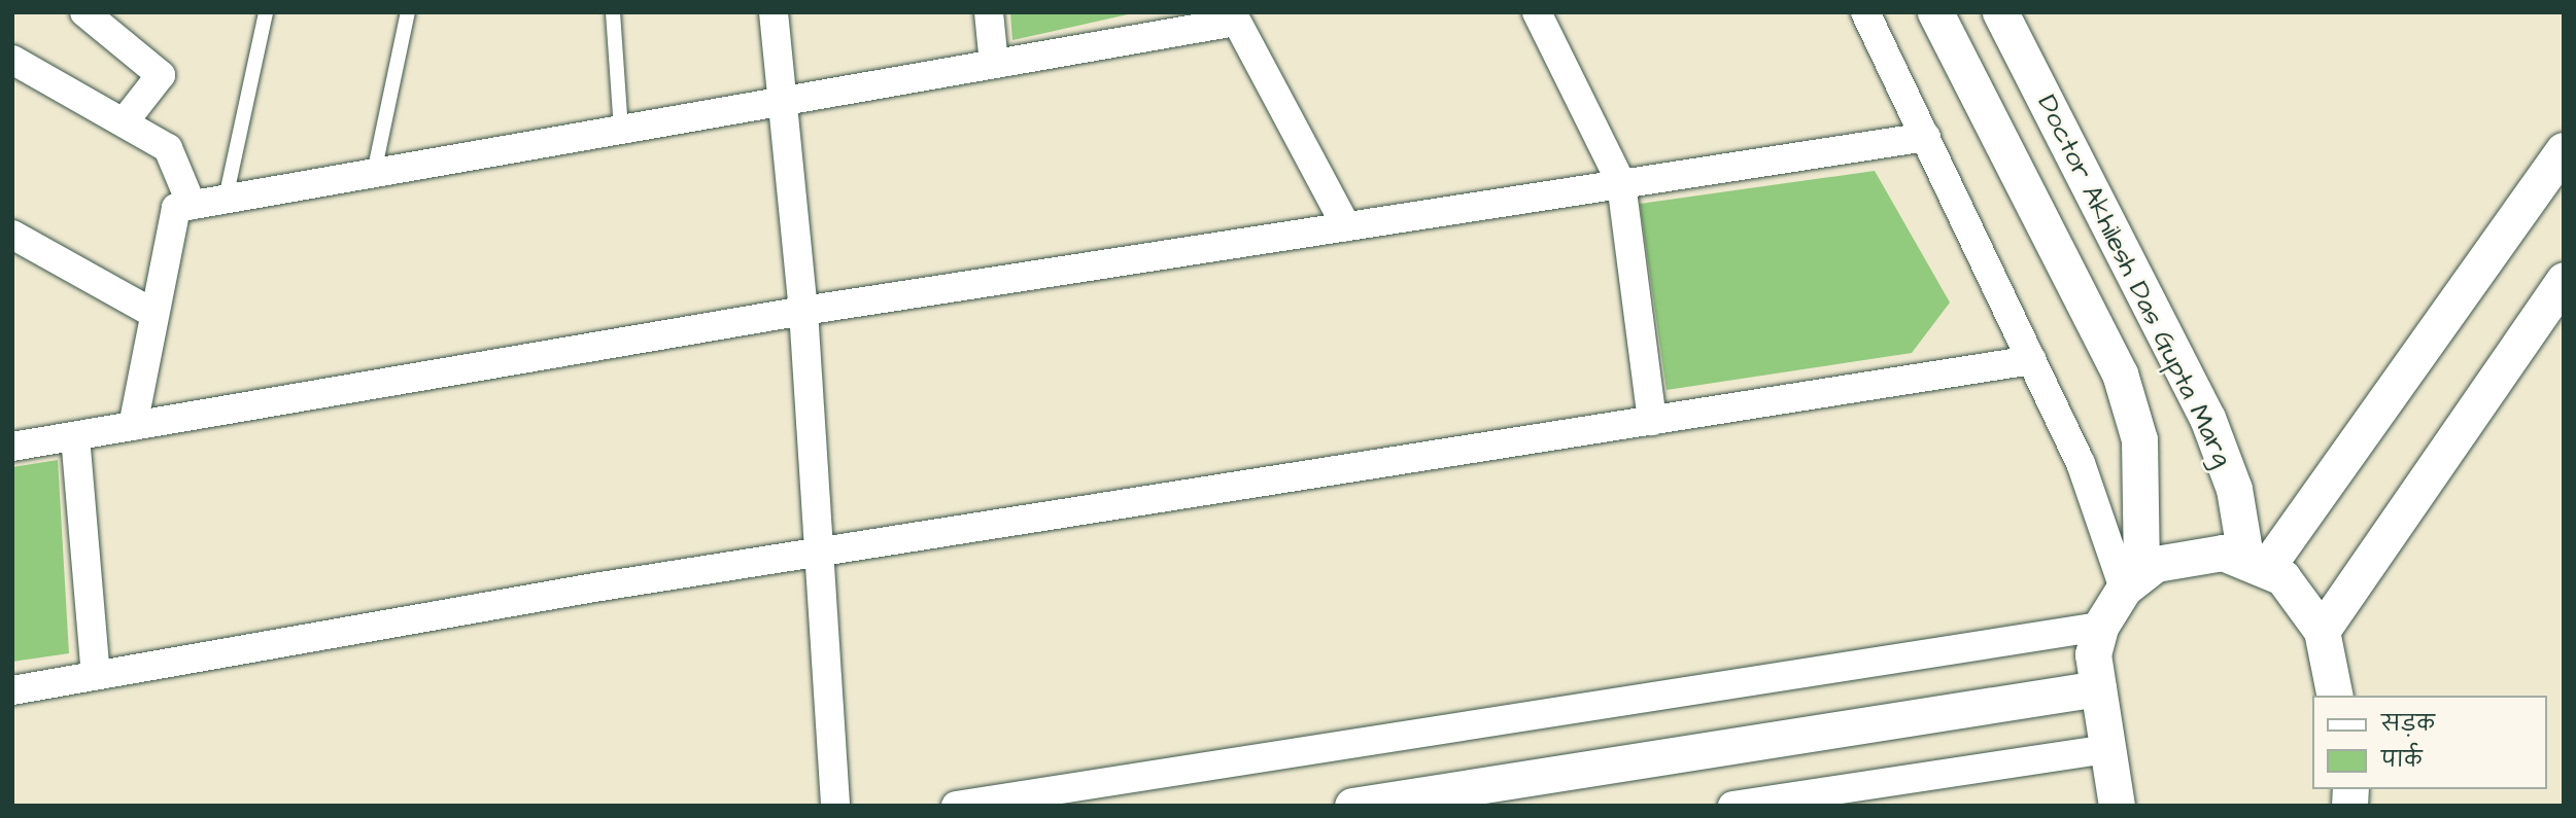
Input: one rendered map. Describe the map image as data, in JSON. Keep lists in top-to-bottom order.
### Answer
{
  "streets": {
    "street": ["Doctor Akhilesh Das Gupta Marg"]
  },
  "legend": ["सड़क", "पार्क"]
}
